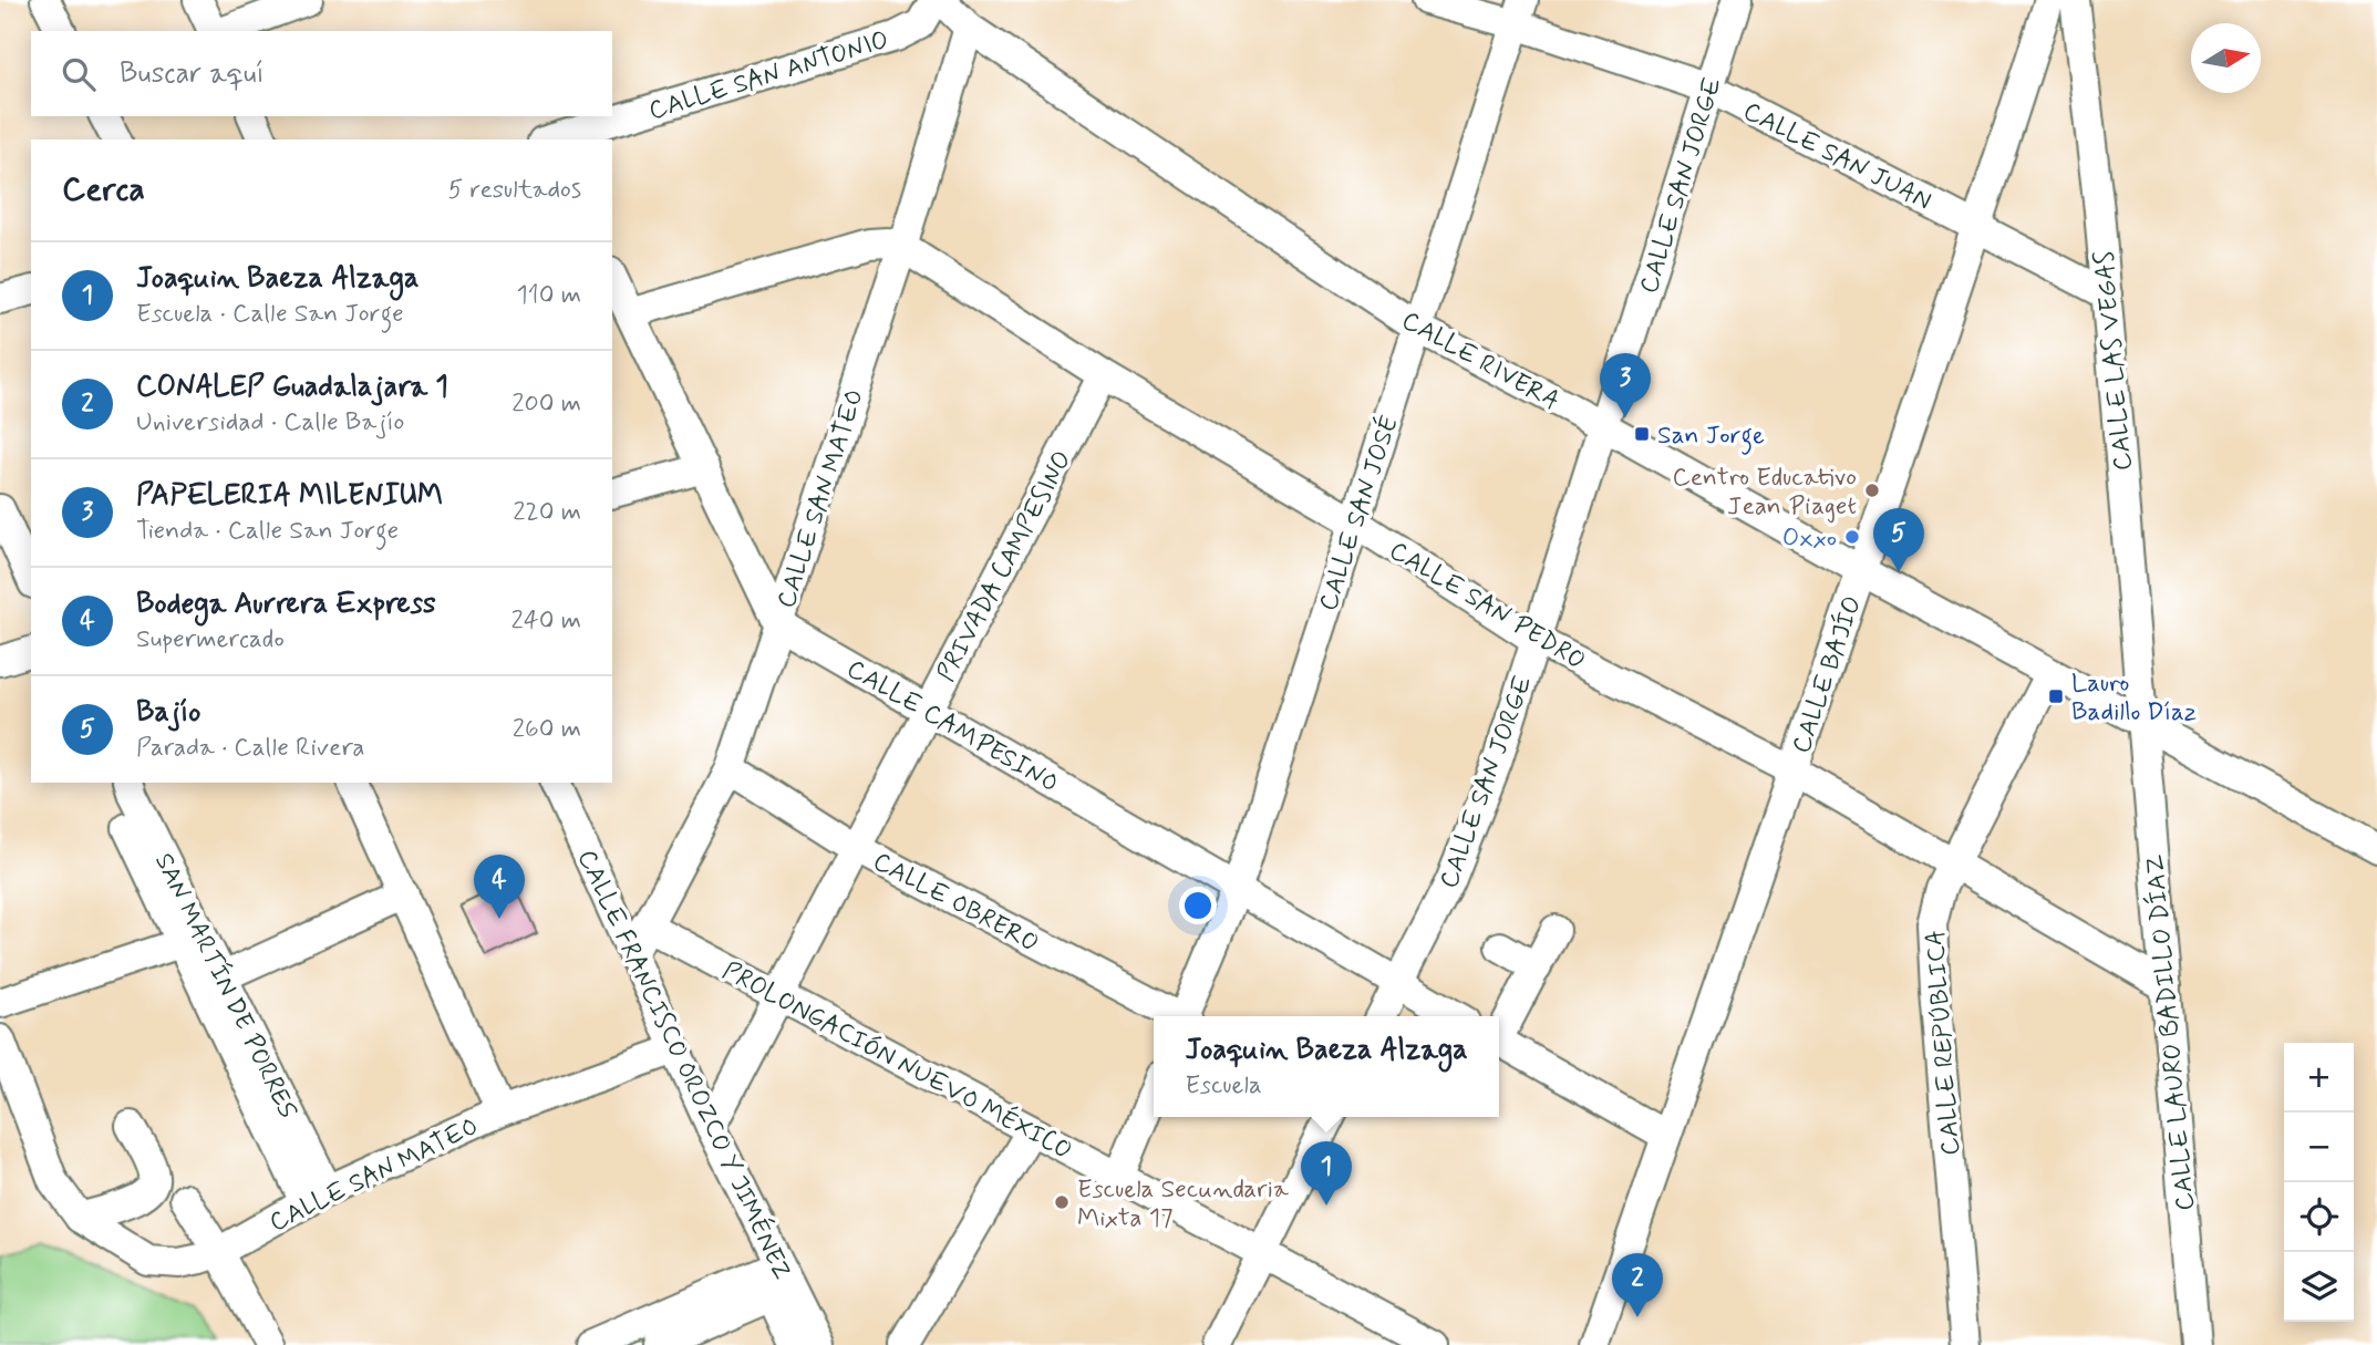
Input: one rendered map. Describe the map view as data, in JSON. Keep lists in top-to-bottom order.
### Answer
{
  "streets": {
    "street": [
      "CALLE SAN ANTONIO",
      "CALLE SAN JUAN",
      "CALLE SAN JORGE",
      "CALLE RIVERA",
      "CALLE LAS VEGAS",
      "CALLE SAN MATEO",
      "CALLE SAN JOSÉ",
      "PRIVADA CAMPESINO",
      "CALLE SAN PEDRO",
      "CALLE BAJÍO",
      "CALLE CAMPESINO",
      "CALLE OBRERO",
      "SAN MARTÍN DE PORRES",
      "CALLE LAURO BADILLO DÍAZ",
      "CALLE REPÚBLICA",
      "PROLONGACIÓN NUEVO MÉXICO",
      "CALLE FRANCISCO OROZCO Y JIMÉNEZ"
    ]
  },
  "crossings": [
    ["CALLE SAN JUAN", "CALLE SAN JORGE"],
    ["CALLE SAN JUAN", "CALLE LAS VEGAS"],
    ["CALLE SAN JUAN", "CALLE SAN JOSÉ"],
    ["CALLE SAN JUAN", "CALLE BAJÍO"],
    ["CALLE SAN JORGE", "CALLE RIVERA"],
    ["CALLE SAN JORGE", "CALLE SAN PEDRO"],
    ["CALLE SAN JORGE", "CALLE CAMPESINO"],
    ["CALLE RIVERA", "CALLE LAS VEGAS"],
    ["CALLE RIVERA", "CALLE SAN MATEO"],
    ["CALLE RIVERA", "CALLE SAN JOSÉ"],
    ["CALLE RIVERA", "CALLE BAJÍO"],
    ["CALLE RIVERA", "CALLE LAURO BADILLO DÍAZ"],
    ["CALLE RIVERA", "CALLE REPÚBLICA"],
    ["CALLE LAS VEGAS", "CALLE LAURO BADILLO DÍAZ"],
    ["CALLE SAN MATEO", "CALLE SAN PEDRO"],
    ["CALLE SAN MATEO", "CALLE CAMPESINO"],
    ["CALLE SAN MATEO", "CALLE OBRERO"],
    ["CALLE SAN MATEO", "SAN MARTÍN DE PORRES"],
    ["CALLE SAN MATEO", "PROLONGACIÓN NUEVO MÉXICO"],
    ["CALLE SAN MATEO", "CALLE FRANCISCO OROZCO Y JIMÉNEZ"],
    ["CALLE SAN JOSÉ", "CALLE SAN PEDRO"],
    ["CALLE SAN JOSÉ", "CALLE CAMPESINO"],
    ["PRIVADA CAMPESINO", "CALLE SAN PEDRO"],
    ["PRIVADA CAMPESINO", "CALLE CAMPESINO"],
    ["PRIVADA CAMPESINO", "CALLE OBRERO"],
    ["PRIVADA CAMPESINO", "PROLONGACIÓN NUEVO MÉXICO"],
    ["PRIVADA CAMPESINO", "CALLE FRANCISCO OROZCO Y JIMÉNEZ"],
    ["CALLE SAN PEDRO", "CALLE BAJÍO"],
    ["CALLE SAN PEDRO", "CALLE LAURO BADILLO DÍAZ"],
    ["CALLE SAN PEDRO", "CALLE REPÚBLICA"]
  ],
  "places": {
    "transit": ["San Jorge", "Lauro Badillo Díaz"],
    "other": ["Centro Educativo Jean Piaget", "Oxxo", "Escuela Secundaria Mixta 17"]
  },
  "north": "right",
  "page": {
    "search": "Buscar aquí",
    "heading": ["Cerca", "5 resultados"],
    "list": [
      {
        "mark": "1",
        "name": "Joaquin Baeza Alzaga",
        "note": "Escuela · Calle San Jorge",
        "value": "110 m"
      },
      {
        "mark": "2",
        "name": "CONALEP Guadalajara 1",
        "note": "Universidad · Calle Bajío",
        "value": "200 m"
      },
      {
        "mark": "3",
        "name": "PAPELERIA MILENIUM",
        "note": "Tienda · Calle San Jorge",
        "value": "220 m"
      },
      {
        "mark": "4",
        "name": "Bodega Aurrera Express",
        "note": "Supermercado",
        "value": "240 m"
      },
      {
        "mark": "5",
        "name": "Bajío",
        "note": "Parada · Calle Rivera",
        "value": "260 m"
      }
    ],
    "pins": [
      "3",
      "5",
      "4",
      "1",
      "2"
    ],
    "popup": ["Joaquin Baeza Alzaga", "Escuela"],
    "map_buttons": ["+", "−"]
  }
}
